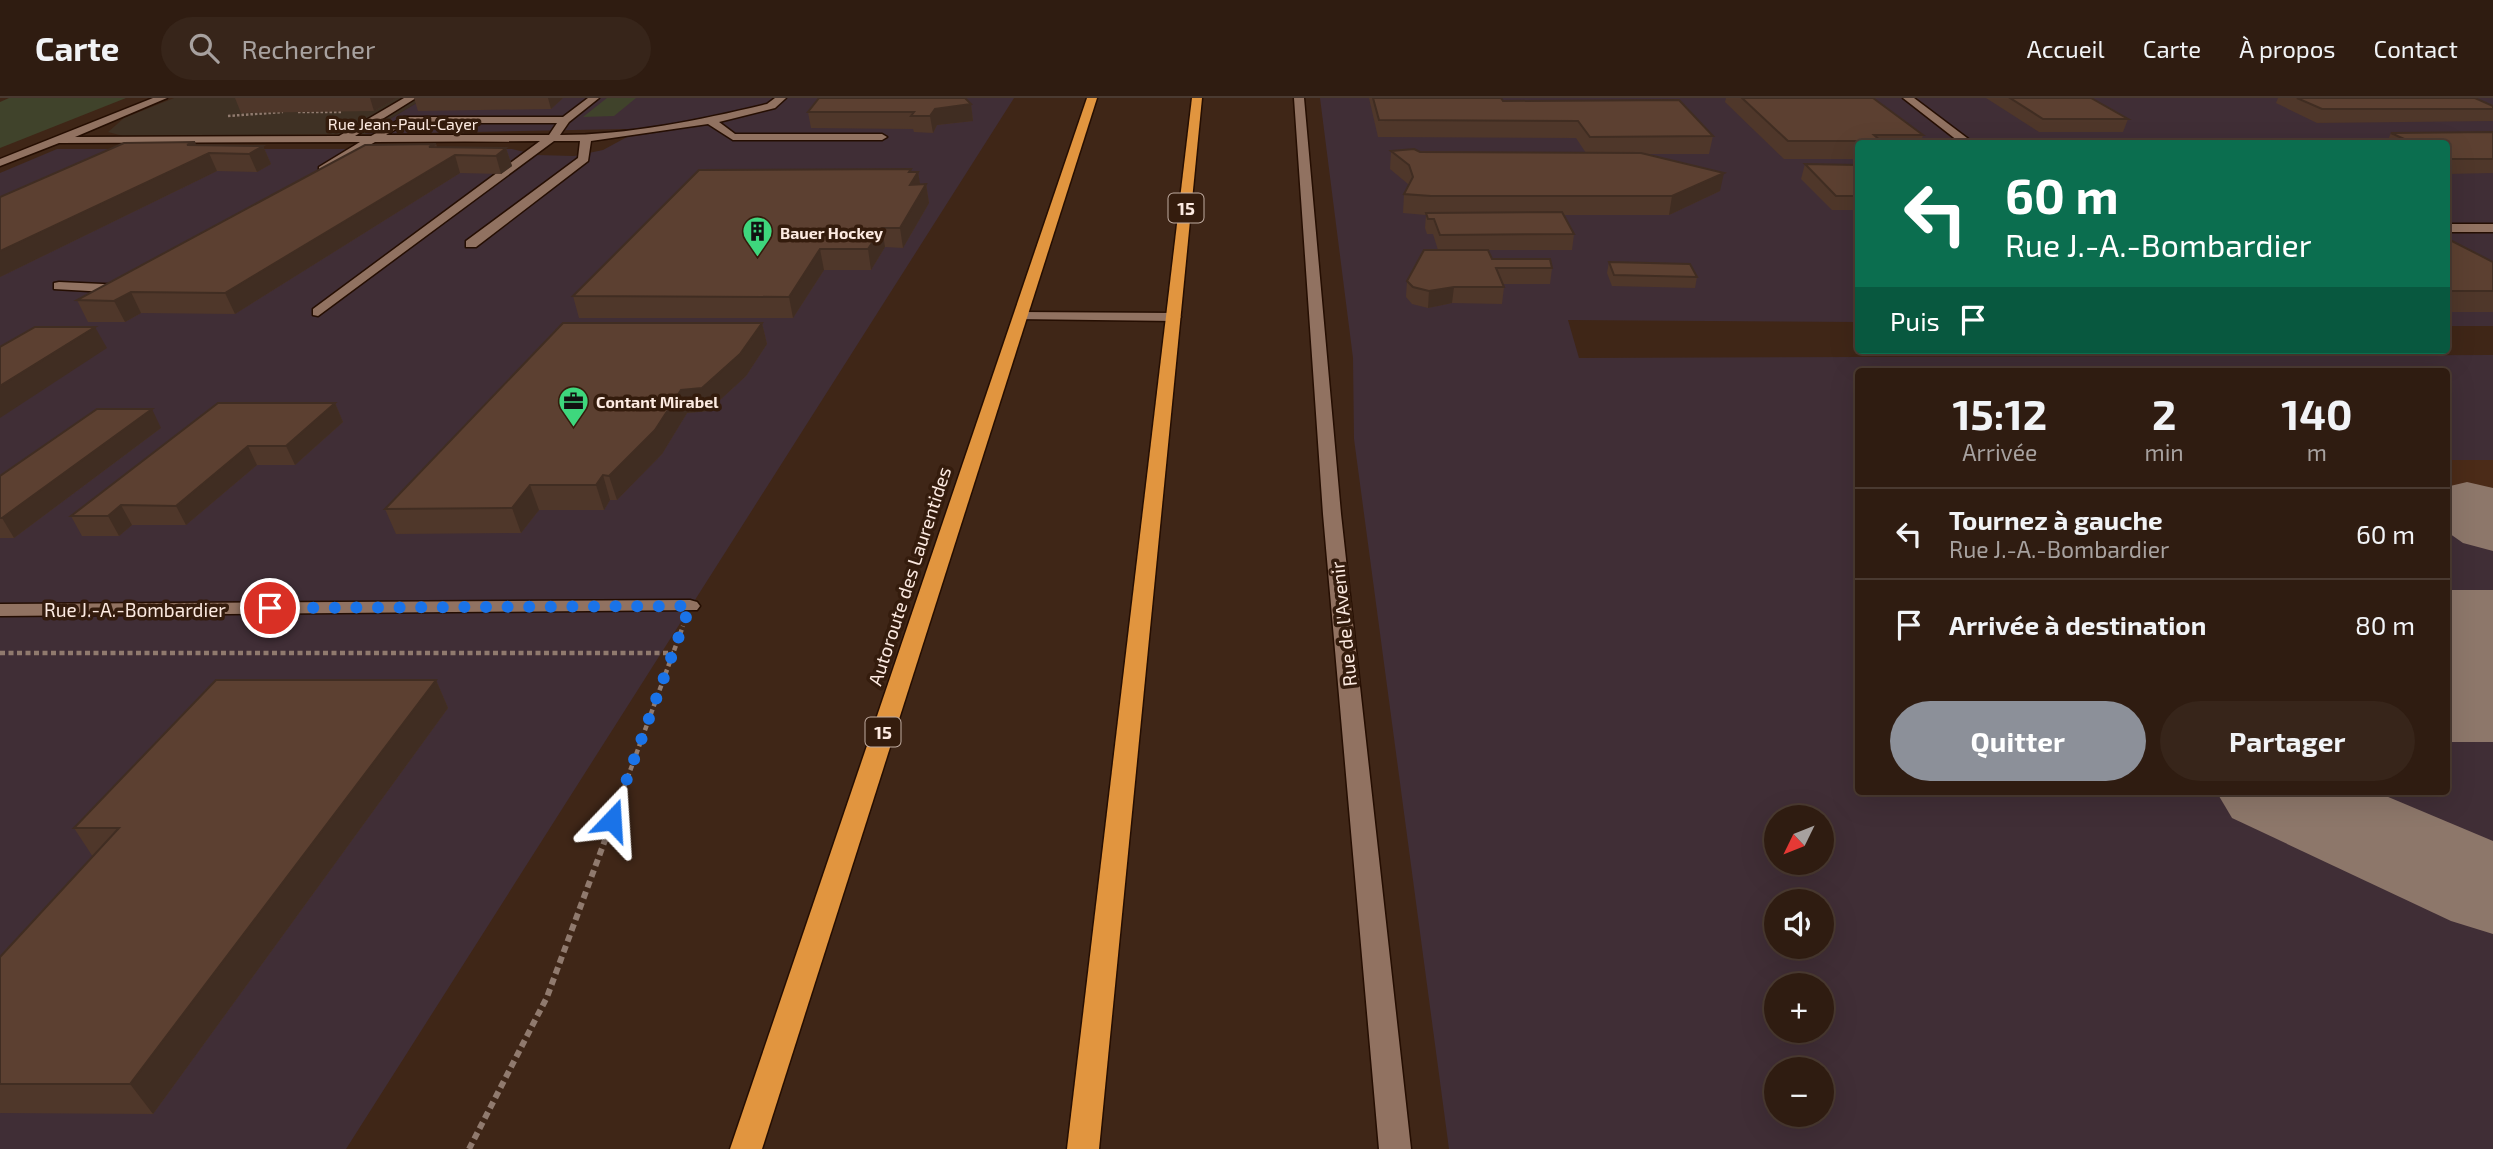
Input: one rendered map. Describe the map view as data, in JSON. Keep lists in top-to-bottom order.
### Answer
{
  "streets": {
    "highway": ["15", "Autoroute des Laurentides"],
    "street": ["Rue Jean-Paul-Cayer", "Rue J.-A.-Bombardier", "Rue de l'Avenir"]
  },
  "places": {
    "building": ["Bauer Hockey"],
    "office": ["Contant Mirabel"]
  },
  "north": "bottom left",
  "page": {
    "header": "Carte",
    "search": "Rechercher",
    "nav": [
      "Accueil",
      "Carte",
      "À propos",
      "Contact"
    ],
    "turn": ["60 m", "Rue J.-A.-Bombardier"],
    "then": "Puis",
    "eta": [
      "15:12",
      "Arrivée",
      "2",
      "min",
      "140",
      "m"
    ],
    "list": [
      {
        "name": "Tournez à gauche",
        "note": "Rue J.-A.-Bombardier",
        "value": "60 m"
      },
      {
        "name": "Arrivée à destination",
        "value": "80 m"
      }
    ],
    "buttons": ["Quitter", "Partager"],
    "map_buttons": ["+", "−"]
  }
}
